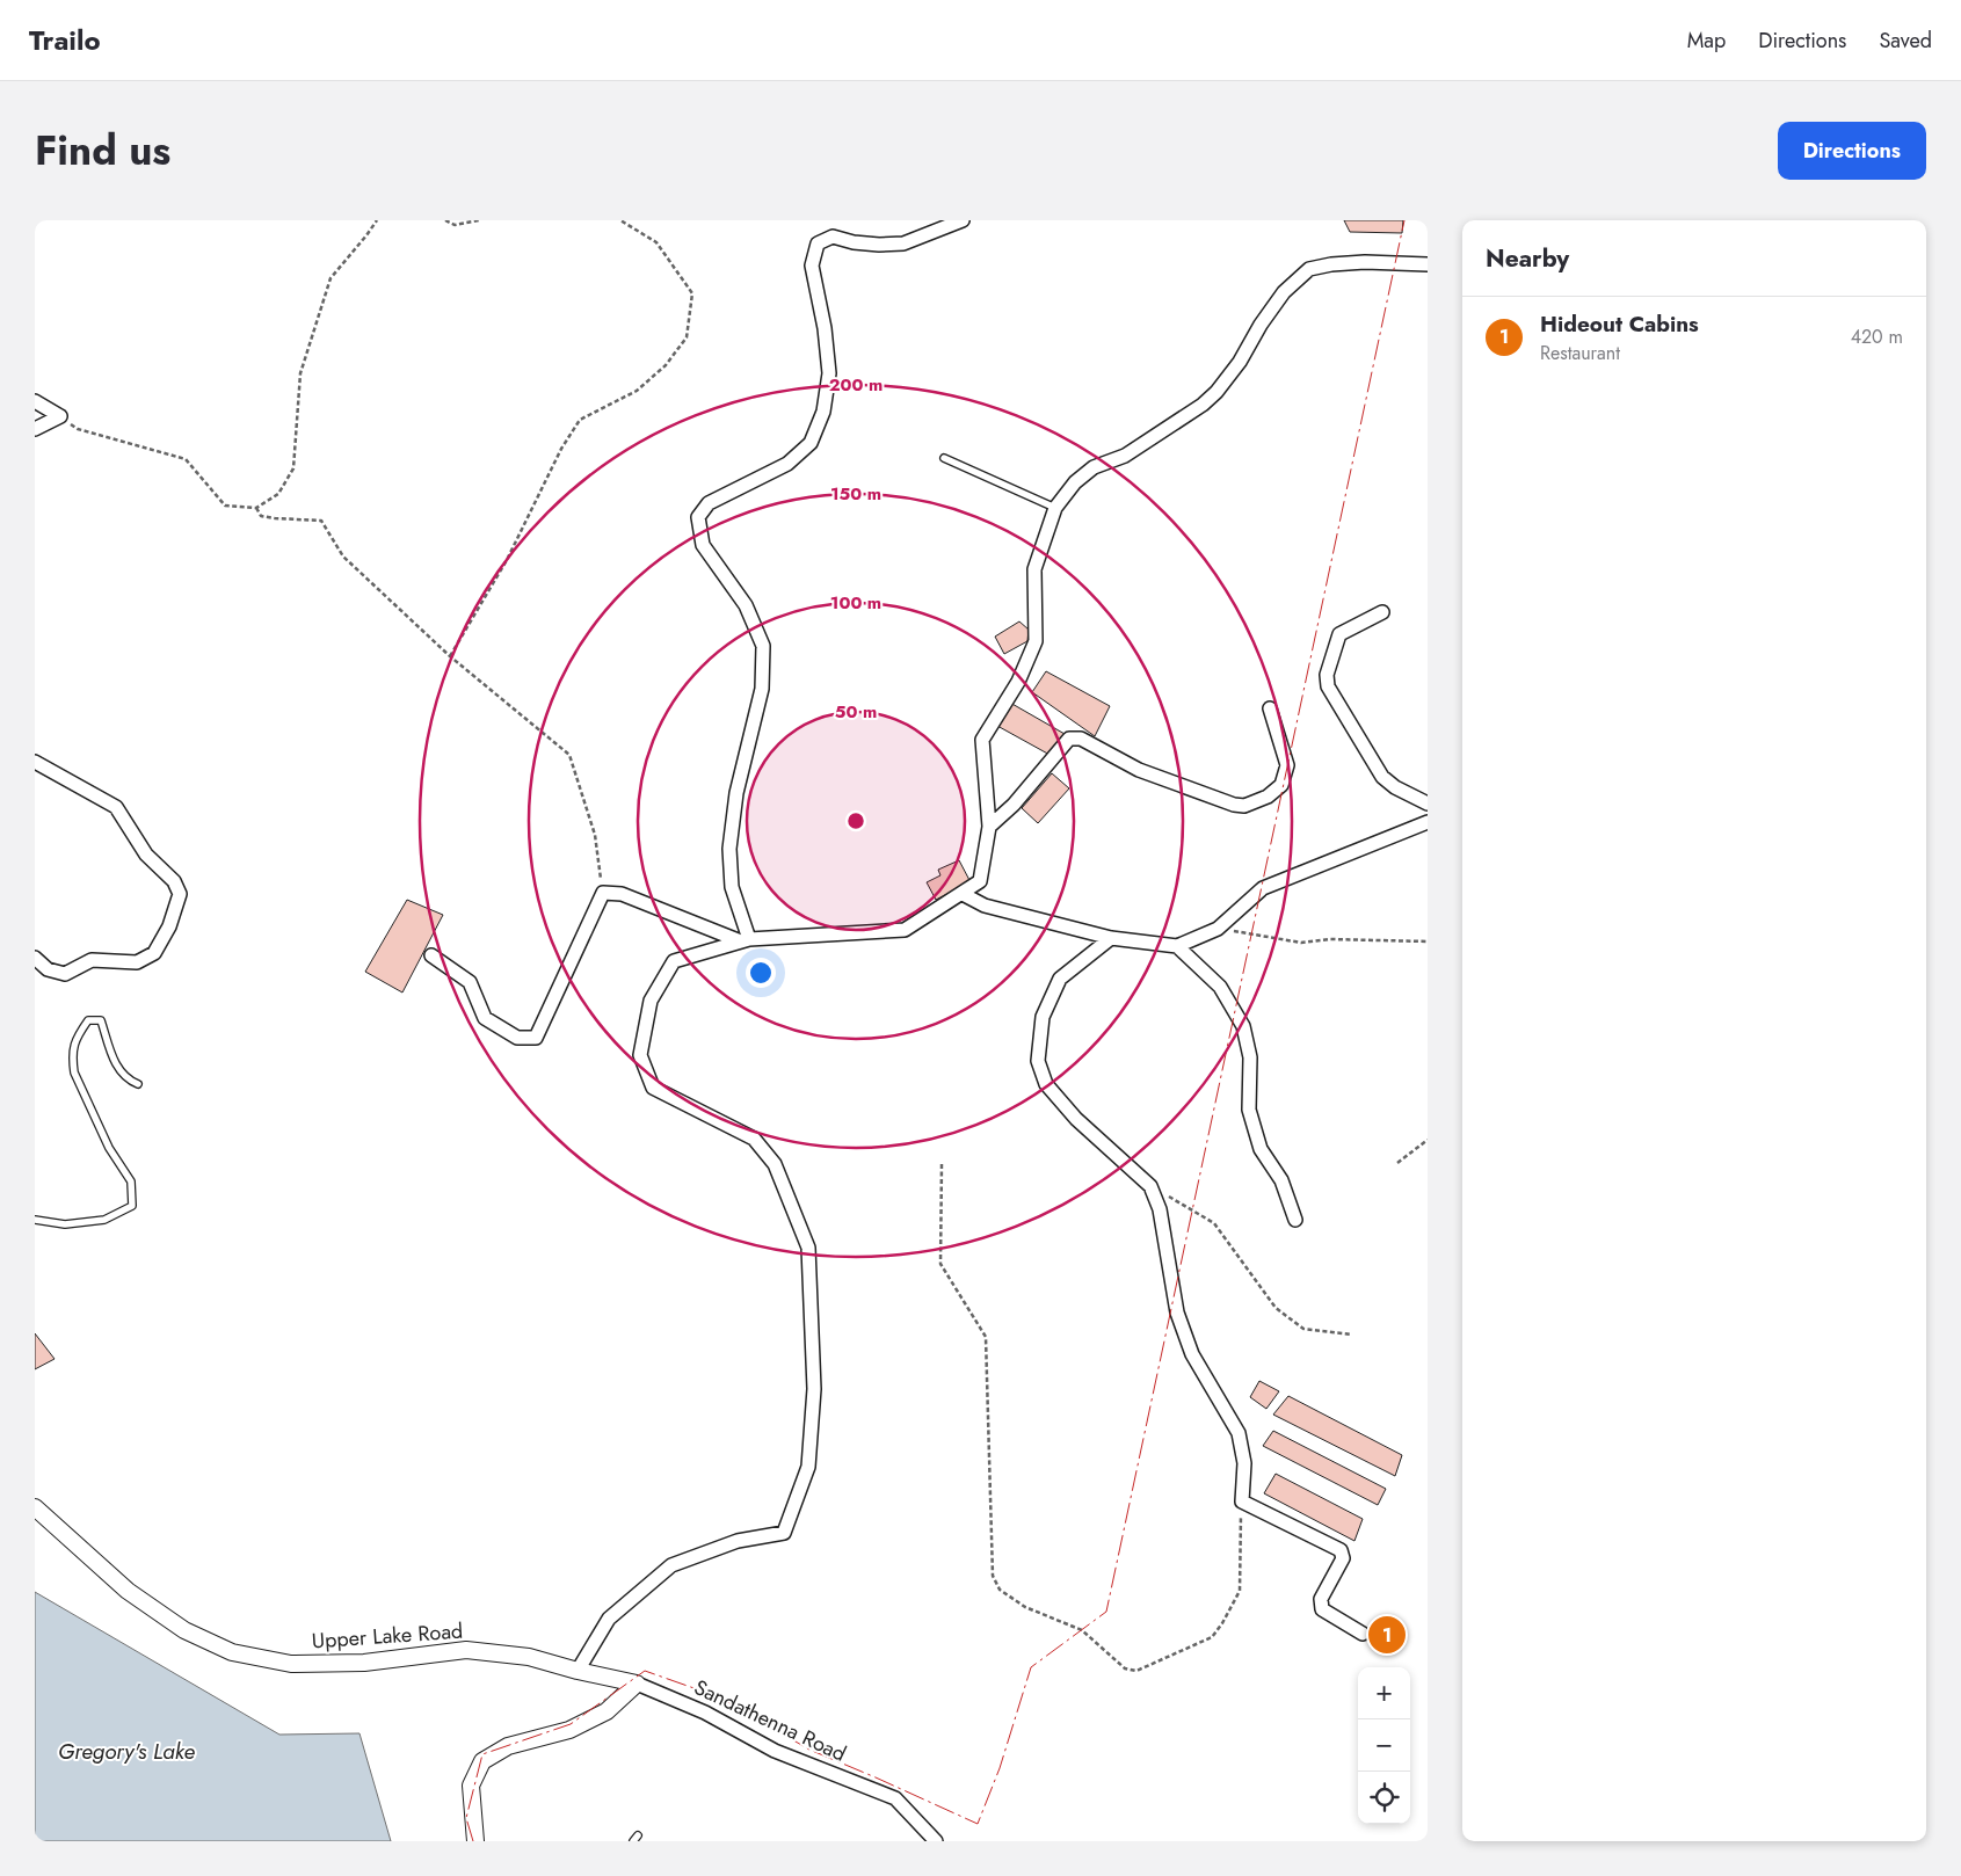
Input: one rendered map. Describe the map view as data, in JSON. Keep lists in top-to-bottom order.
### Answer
{
  "streets": {
    "street": ["Upper Lake Road", "Sandathenna Road"]
  },
  "crossings": [
    ["Upper Lake Road", "Sandathenna Road"]
  ],
  "water": ["Gregory's Lake"],
  "page": {
    "header": "Trailo",
    "nav": ["Map", "Directions", "Saved"],
    "title": "Find us",
    "buttons": "Directions",
    "heading": "Nearby",
    "list": [
      {
        "mark": "1",
        "name": "Hideout Cabins",
        "note": "Restaurant",
        "value": "420 m"
      }
    ],
    "pins": "1",
    "map_buttons": ["+", "−"]
  },
  "rings": [
    "200 m",
    "150 m",
    "100 m",
    "50 m"
  ]
}
